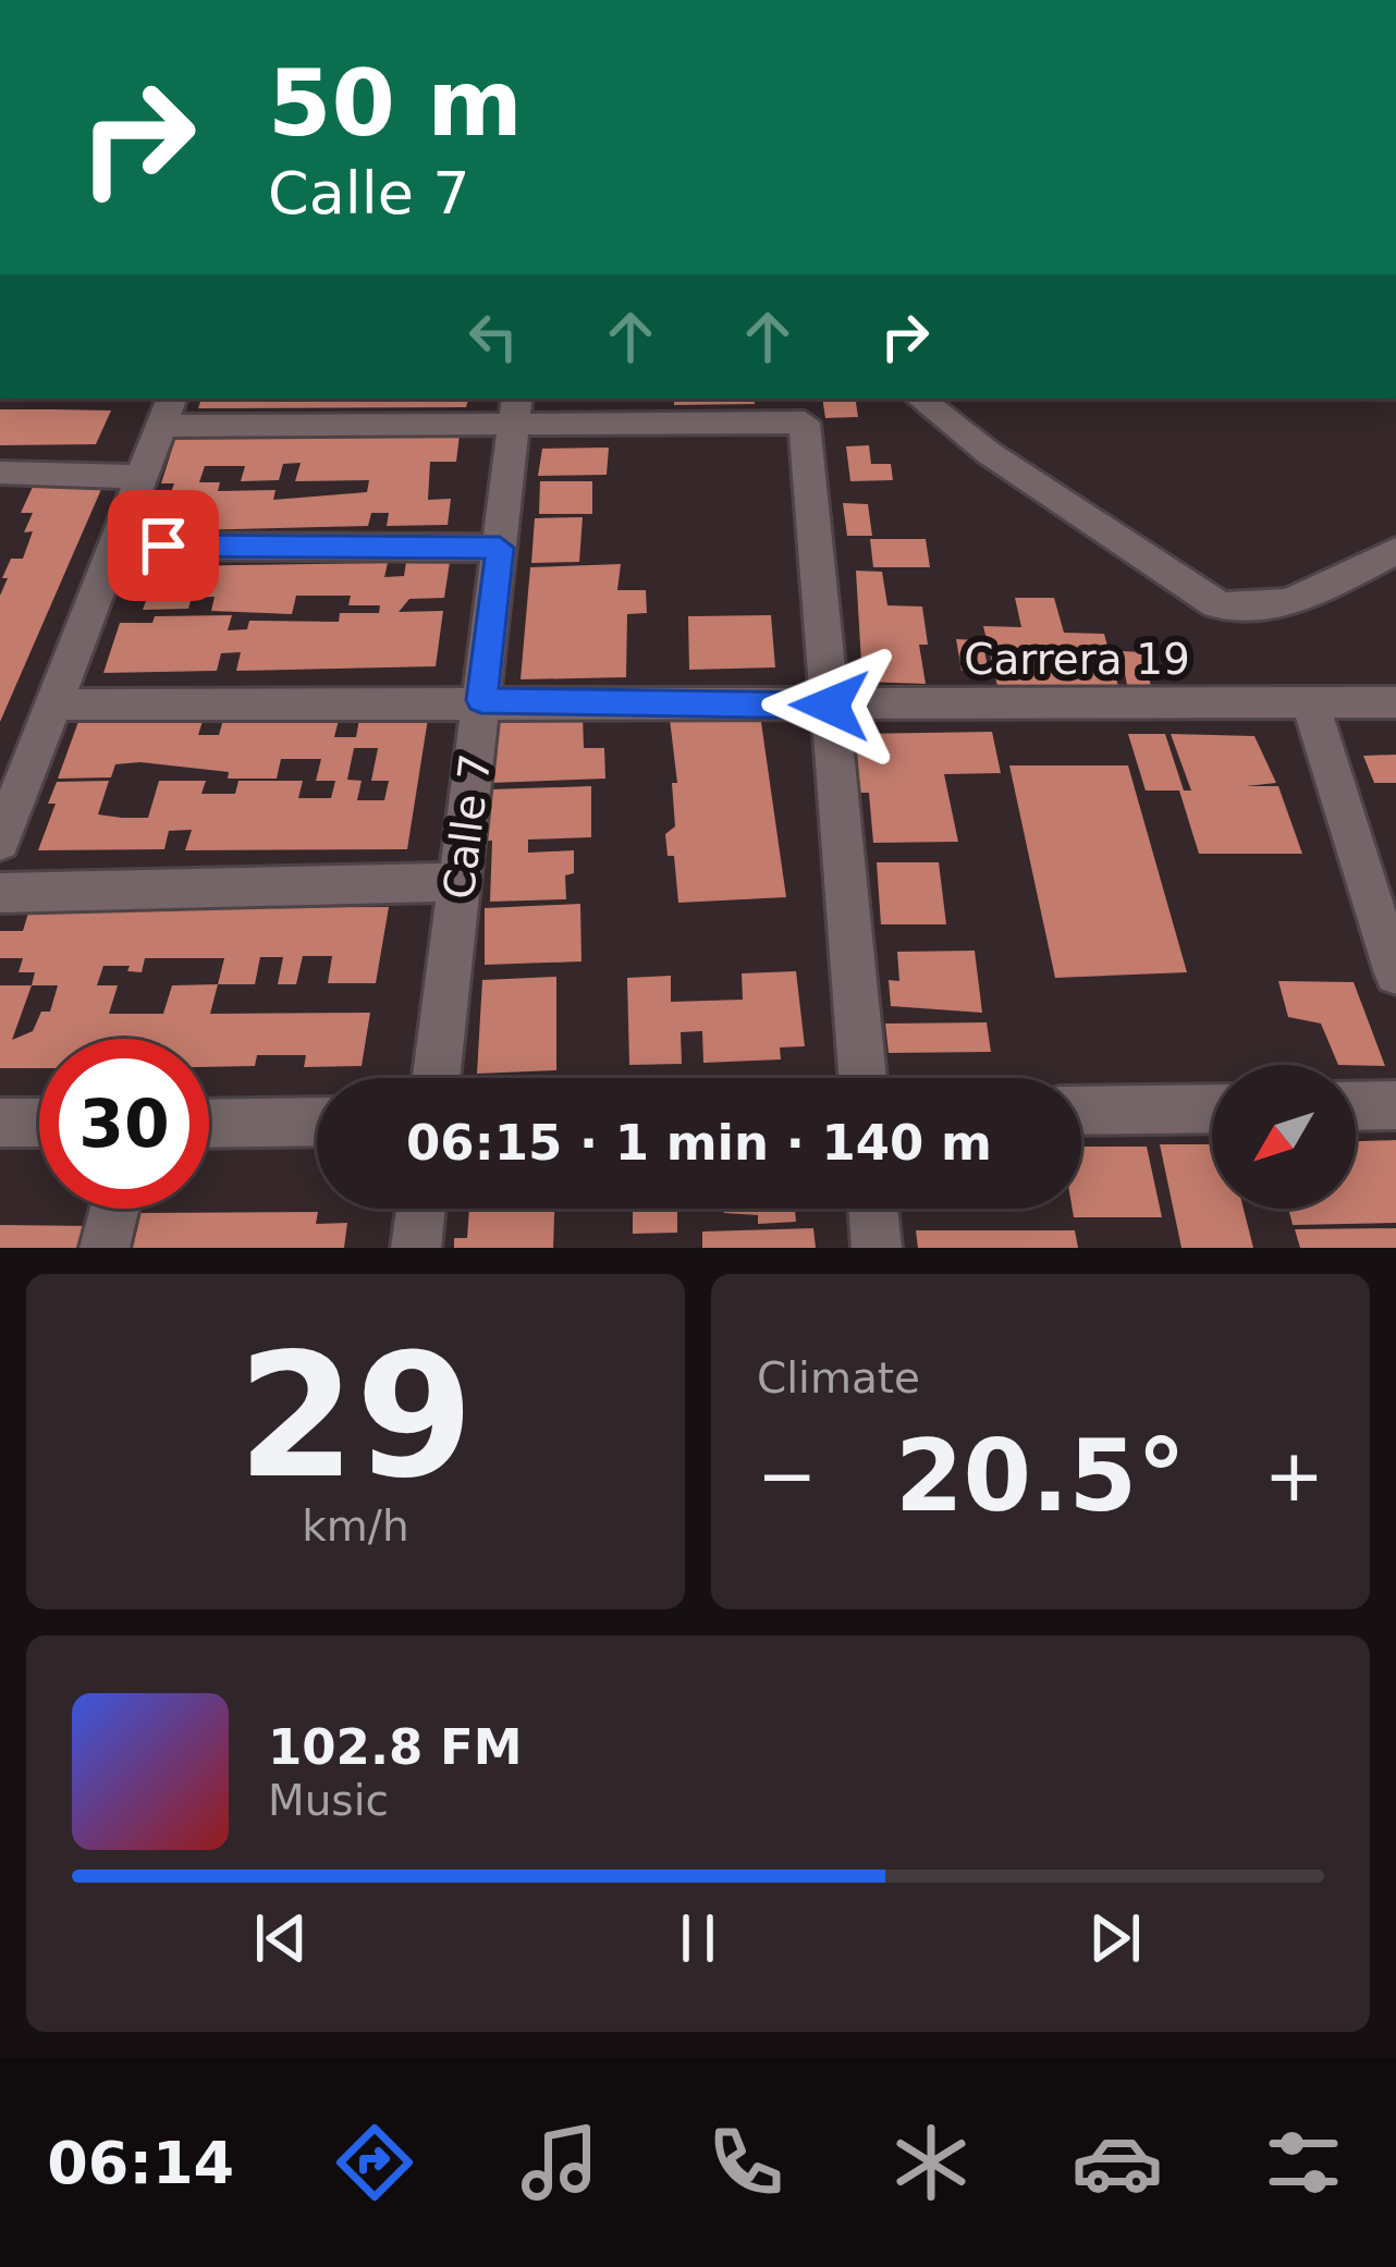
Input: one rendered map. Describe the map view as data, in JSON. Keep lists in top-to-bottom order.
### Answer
{
  "streets": {
    "street": ["Carrera 19", "Calle 7"]
  },
  "crossings": [
    ["Carrera 19", "Calle 7"]
  ],
  "north": "bottom left",
  "page": {
    "turn": ["50 m", "Calle 7"],
    "limit": "30",
    "trip": "06:15 · 1 min · 140 m",
    "tile": [
      ["29", "km/h"],
      "Climate"
    ],
    "heat": ["−", "20.5°", "+"],
    "song": ["102.8 FM", "Music"],
    "tabs": "06:14"
  }
}
